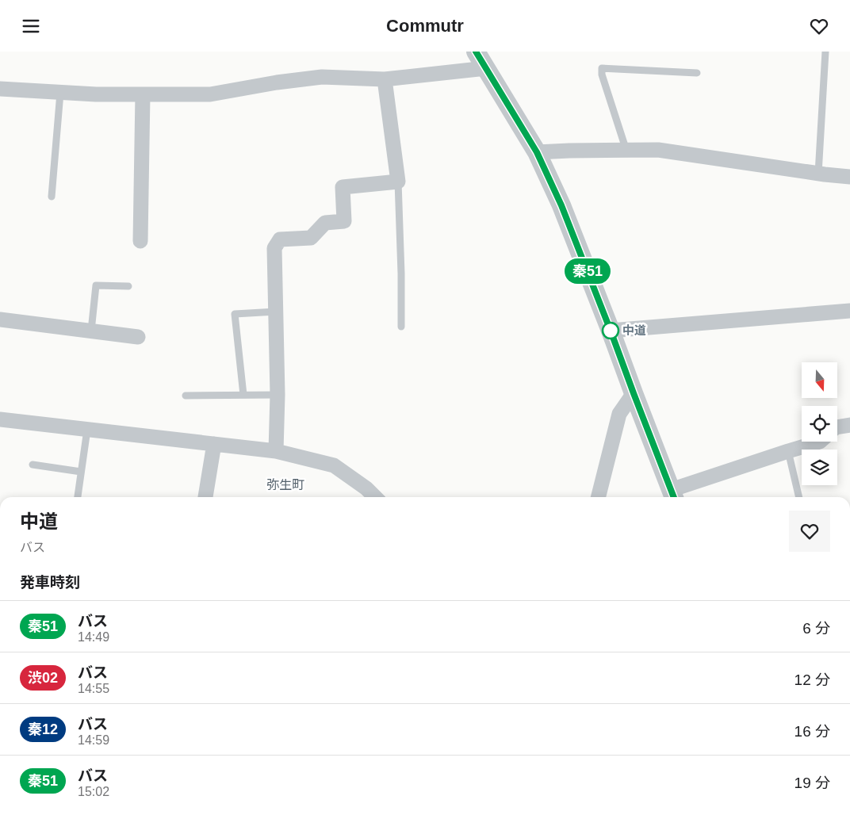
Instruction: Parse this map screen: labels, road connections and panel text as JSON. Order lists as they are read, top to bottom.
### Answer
{
  "districts": ["弥生町"],
  "places": ["中道"],
  "lines": ["bus line 秦51"],
  "north": "bottom",
  "page": {
    "header": "Commutr",
    "on_map": "秦51",
    "heading": [
      ["中道", "バス"],
      "発車時刻"
    ],
    "list": [
      {
        "mark": "秦51",
        "name": "バス",
        "note": "14:49",
        "value": "6 分"
      },
      {
        "mark": "渋02",
        "name": "バス",
        "note": "14:55",
        "value": "12 分"
      },
      {
        "mark": "秦12",
        "name": "バス",
        "note": "14:59",
        "value": "16 分"
      },
      {
        "mark": "秦51",
        "name": "バス",
        "note": "15:02",
        "value": "19 分"
      }
    ]
  }
}
